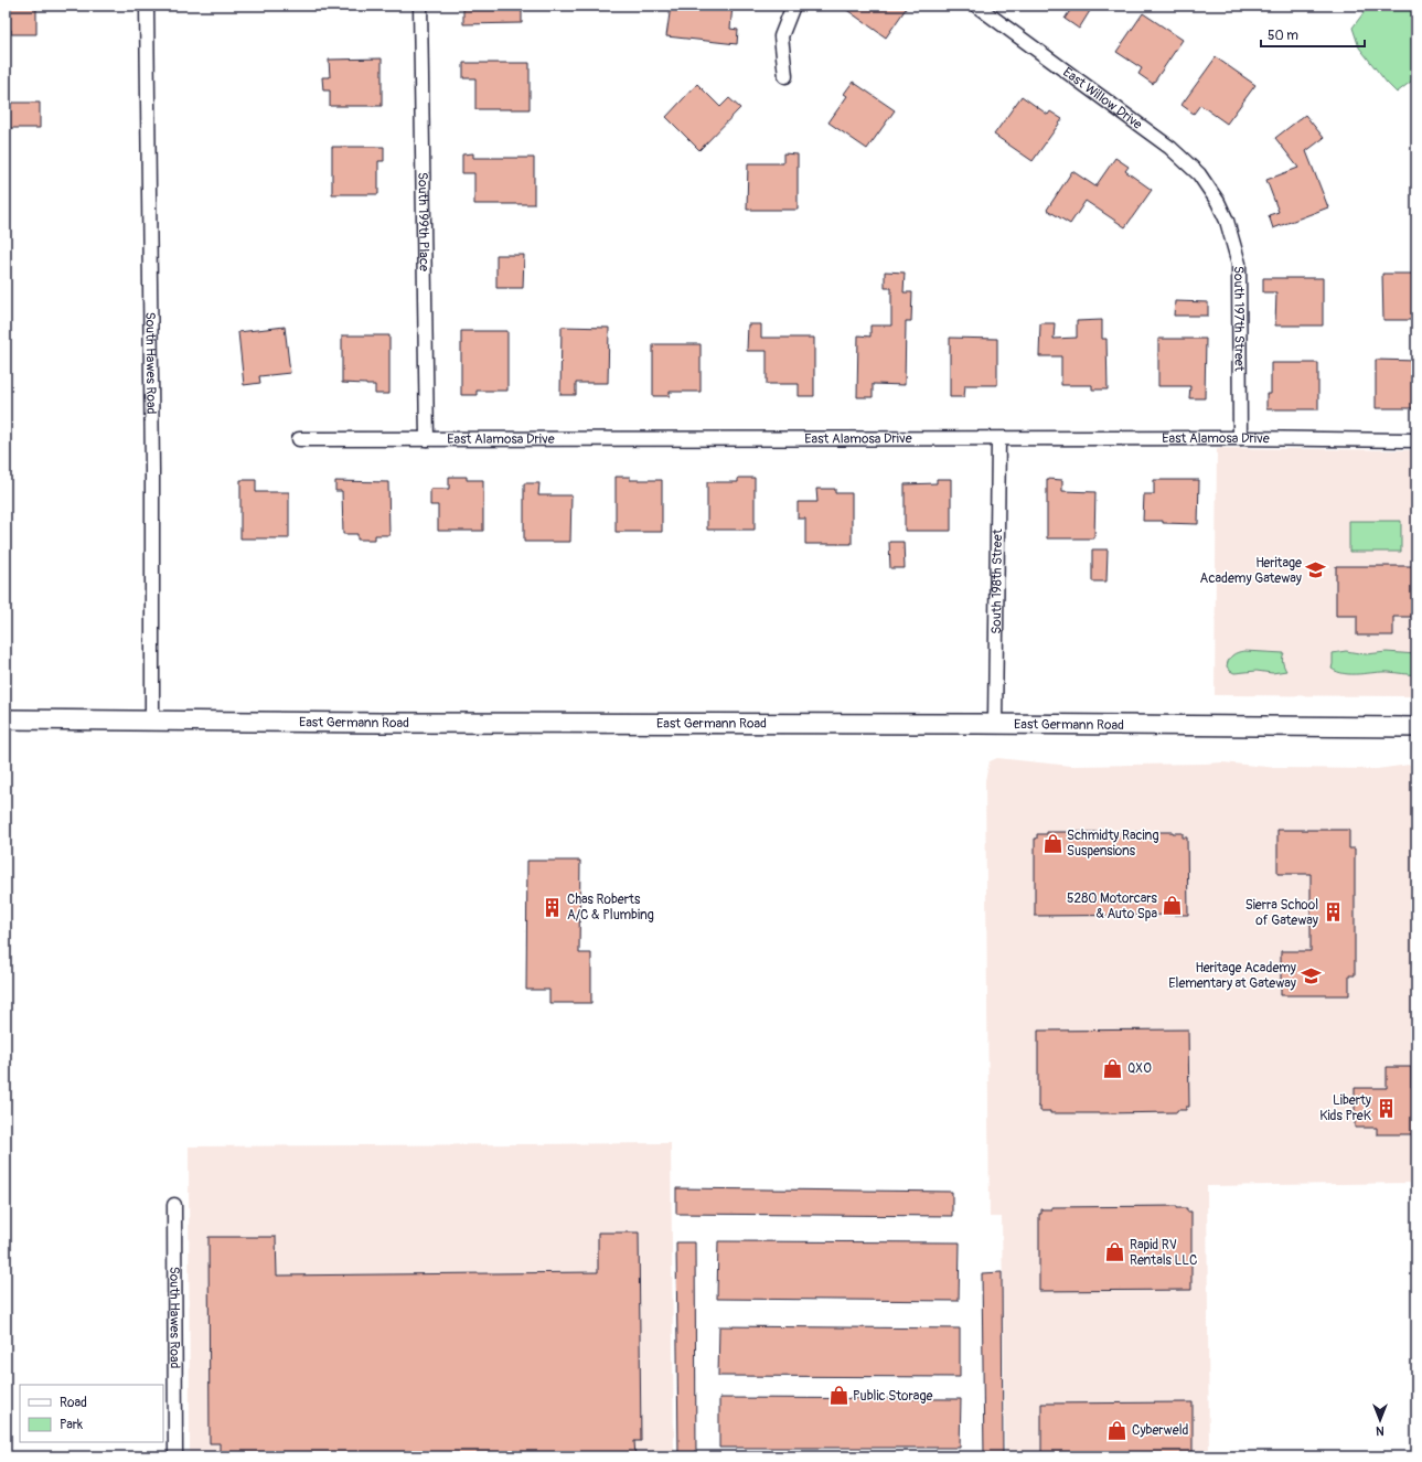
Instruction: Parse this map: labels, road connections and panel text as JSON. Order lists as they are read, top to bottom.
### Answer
{
  "streets": {
    "street": [
      "East Willow Drive",
      "South 199th Place",
      "South 197th Street",
      "South Hawes Road",
      "East Alamosa Drive",
      "South 198th Street",
      "East Germann Road"
    ]
  },
  "crossings": [
    ["East Willow Drive", "South 197th Street"],
    ["South 199th Place", "East Alamosa Drive"],
    ["South 197th Street", "East Alamosa Drive"],
    ["South Hawes Road", "East Germann Road"],
    ["East Alamosa Drive", "South 198th Street"],
    ["South 198th Street", "East Germann Road"]
  ],
  "places": {
    "school or university": ["Heritage Academy Gateway", "Heritage Academy Elementary at Gateway"],
    "shop": [
      "Schmidty Racing Suspensions",
      "5280 Motorcars & Auto Spa",
      "QXO",
      "Rapid RV Rentals LLC",
      "Public Storage",
      "Cyberweld"
    ],
    "building": ["Chas Roberts A/C & Plumbing", "Sierra School of Gateway", "Liberty Kids PreK"]
  },
  "legend": ["Road", "Park"],
  "scale_bar": "50 m",
  "north": "bottom"
}
